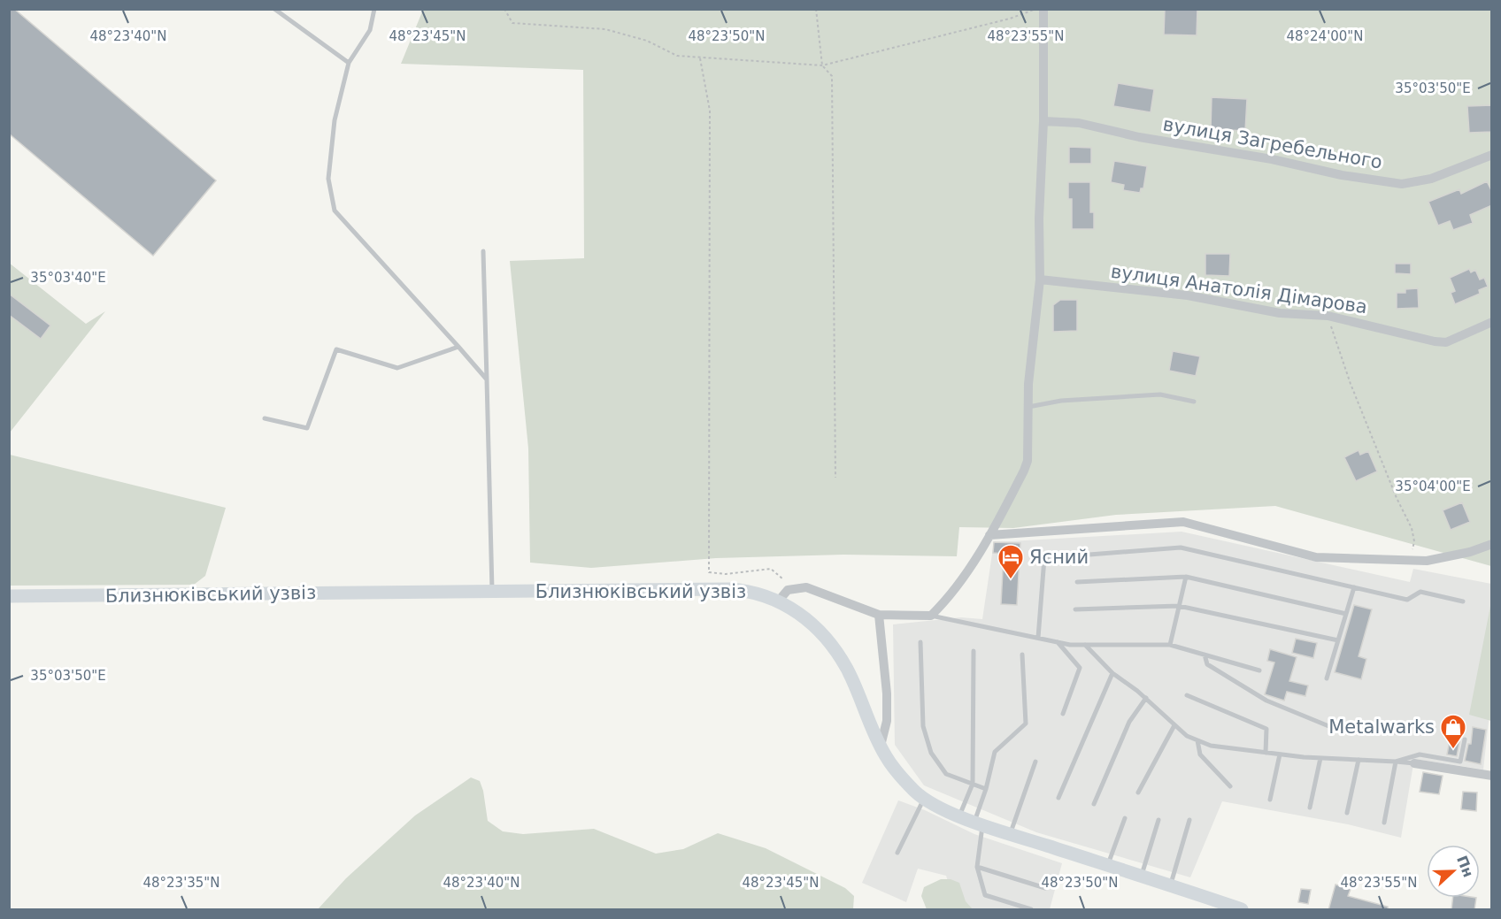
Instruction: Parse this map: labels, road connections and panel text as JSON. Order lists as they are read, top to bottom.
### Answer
{
  "streets": {
    "street": ["вулиця Загребельного", "вулиця Анатолія Дімарова", "Близнюківський узвіз"]
  },
  "places": {
    "hotel": ["Ясний"],
    "shop": ["Metalwarks"]
  },
  "north": "right",
  "coordinates": [
    "48°23'40\"N",
    "48°23'45\"N",
    "48°23'50\"N",
    "48°23'55\"N",
    "48°24'00\"N",
    "35°03'50\"E",
    "35°03'40\"E",
    "35°04'00\"E",
    "48°23'35\"N"
  ]
}
